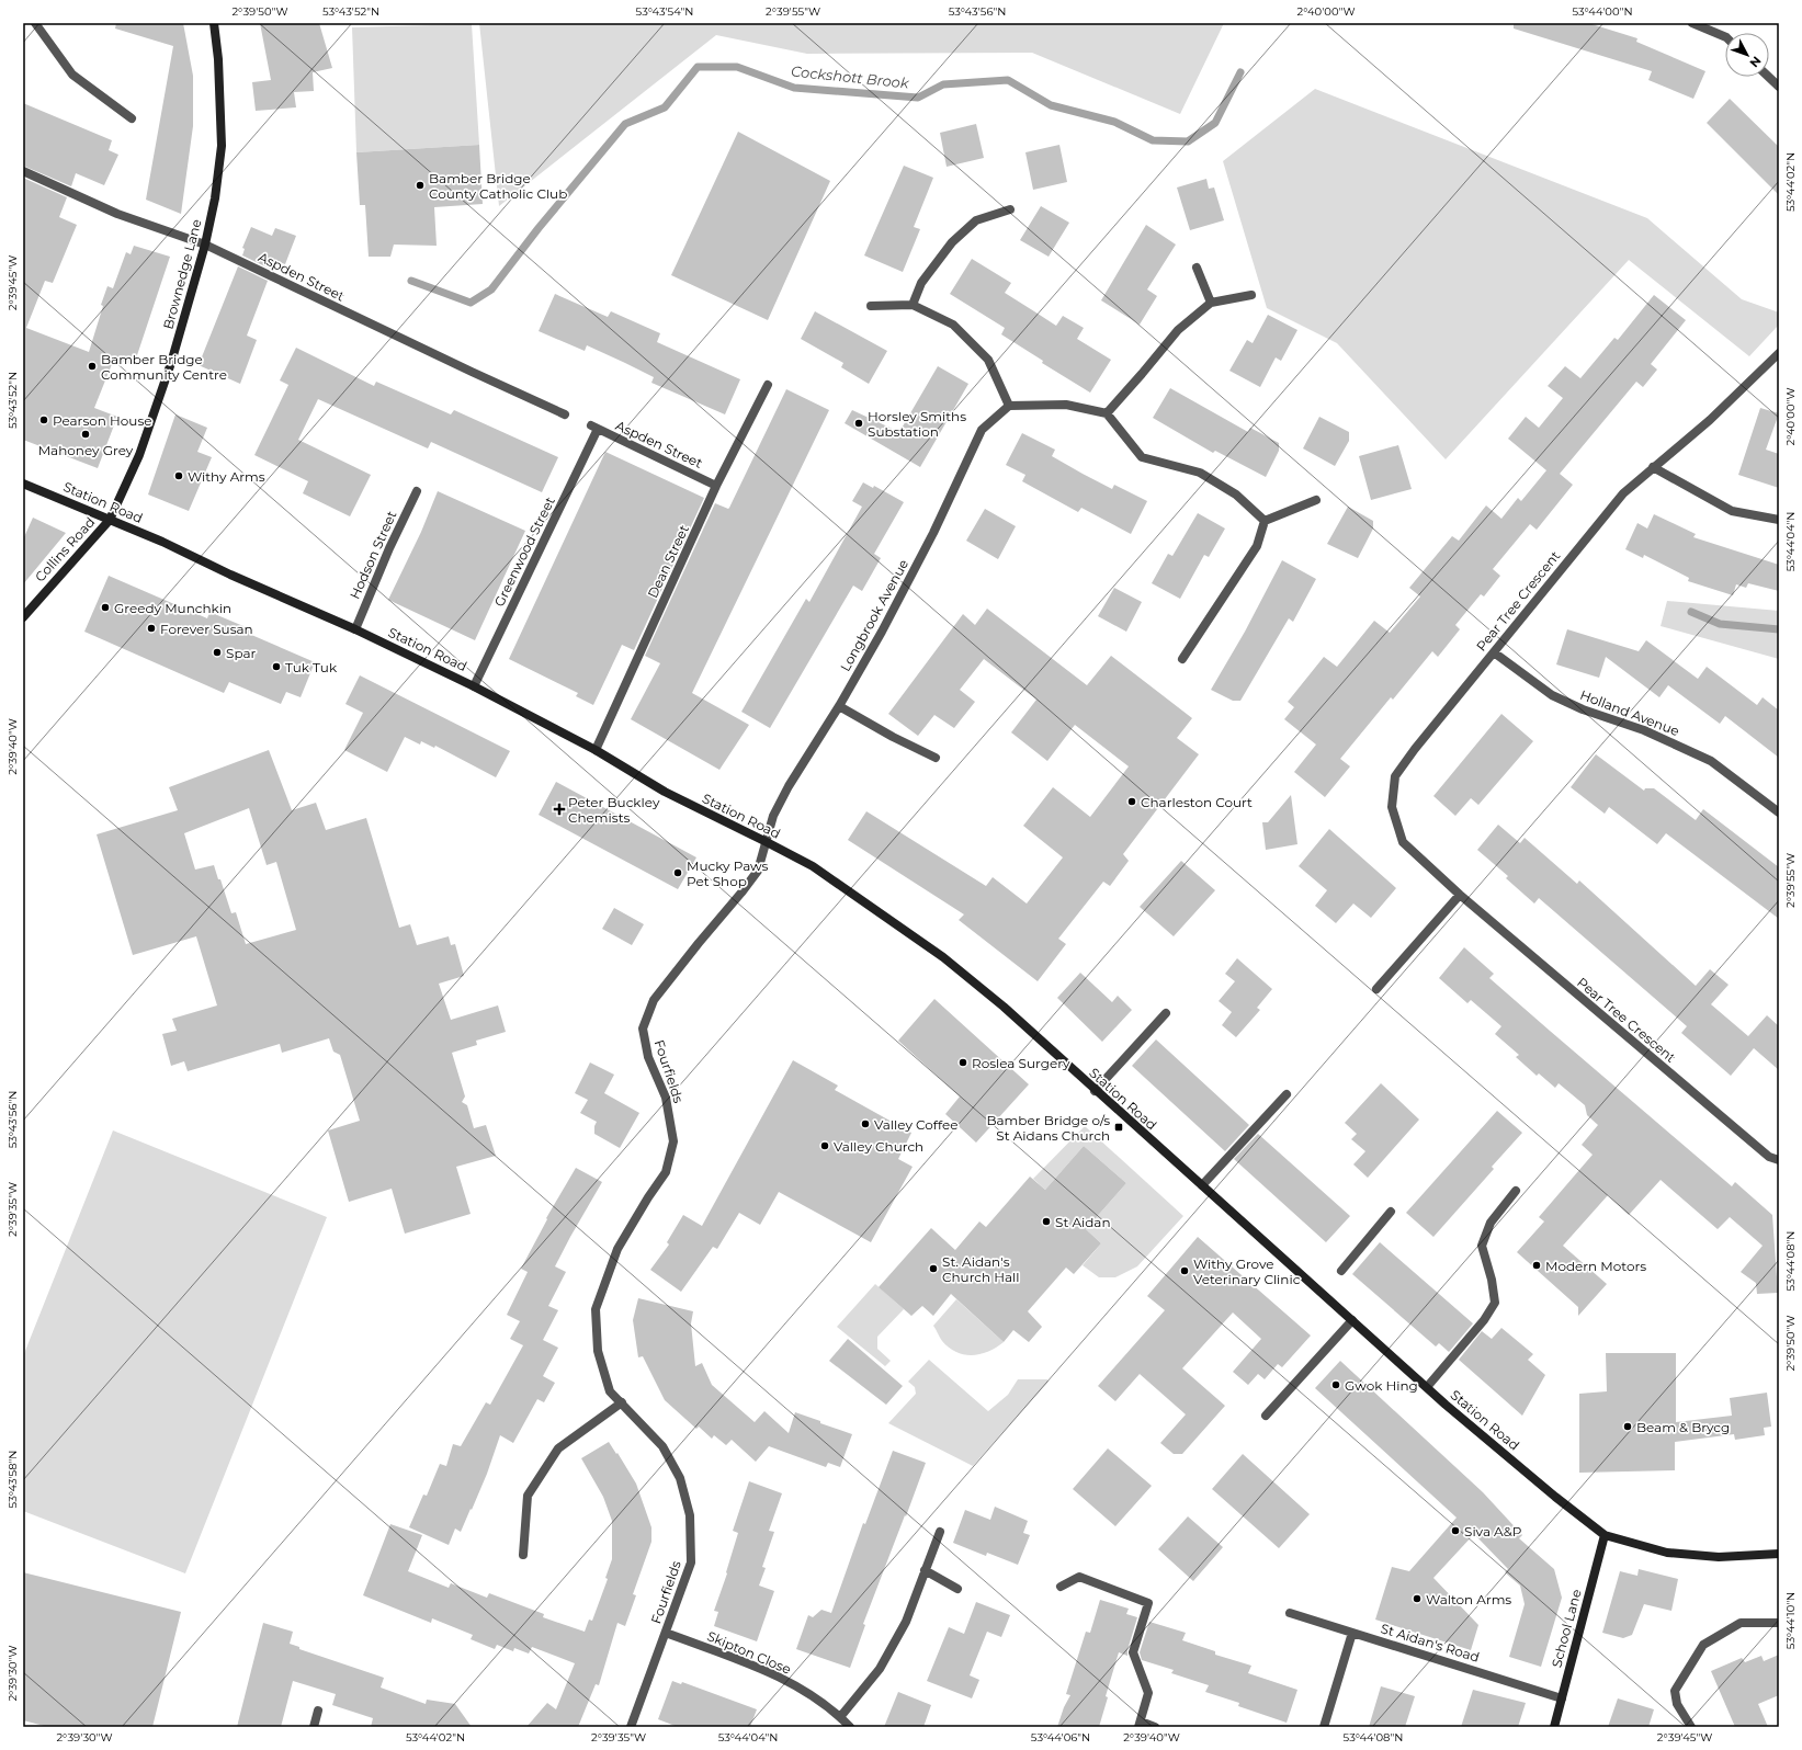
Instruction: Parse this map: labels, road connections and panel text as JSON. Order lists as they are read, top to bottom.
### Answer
{
  "streets": {
    "main road": [
      "Brownedge Lane",
      "Station Road",
      "Collins Road",
      "School Lane"
    ],
    "street": [
      "Aspden Street",
      "Greenwood Street",
      "Hodson Street",
      "Dean Street",
      "Pear Tree Crescent",
      "Longbrook Avenue",
      "Holland Avenue",
      "Fourfields",
      "St Aidan's Road",
      "Skipton Close"
    ]
  },
  "crossings": [
    ["Brownedge Lane", "Aspden Street"],
    ["Brownedge Lane", "Station Road"],
    ["Brownedge Lane", "Collins Road"],
    ["Aspden Street", "Greenwood Street"],
    ["Aspden Street", "Dean Street"],
    ["Station Road", "Collins Road"],
    ["Station Road", "Greenwood Street"],
    ["Station Road", "Hodson Street"],
    ["Station Road", "Dean Street"],
    ["Station Road", "Longbrook Avenue"],
    ["Station Road", "Fourfields"],
    ["Station Road", "School Lane"],
    ["Pear Tree Crescent", "Holland Avenue"],
    ["Longbrook Avenue", "Fourfields"],
    ["Fourfields", "Skipton Close"],
    ["School Lane", "St Aidan's Road"]
  ],
  "water": ["Cockshott Brook"],
  "places": {
    "other": [
      "Bamber Bridge County Catholic Club",
      "Bamber Bridge Community Centre",
      "Pearson House",
      "Horsley Smiths Substation",
      "Mahoney Grey",
      "Withy Arms",
      "Greedy Munchkin",
      "Forever Susan",
      "Spar",
      "Tuk Tuk",
      "Charleston Court",
      "Mucky Paws Pet Shop",
      "Roslea Surgery",
      "Valley Coffee",
      "Valley Church",
      "St Aidan",
      "Modern Motors",
      "St. Aidan's Church Hall",
      "Withy Grove Veterinary Clinic",
      "Gwok Hing",
      "Beam & Brycg",
      "Siva A&P",
      "Walton Arms"
    ],
    "health": ["Peter Buckley Chemists"],
    "transit": ["Bamber Bridge o/s St Aidans Church"]
  },
  "north": "bottom right",
  "coordinates": [
    "2°39'50\"W",
    "53°43'52\"N",
    "53°43'54\"N",
    "2°39'55\"W",
    "53°43'56\"N",
    "2°40'00\"W",
    "53°44'00\"N",
    "53°44'02\"N",
    "2°39'45\"W",
    "53°44'04\"N",
    "2°39'40\"W",
    "2°39'35\"W",
    "53°44'08\"N",
    "53°43'58\"N",
    "53°44'10\"N",
    "2°39'30\"W",
    "53°44'06\"N"
  ]
}
